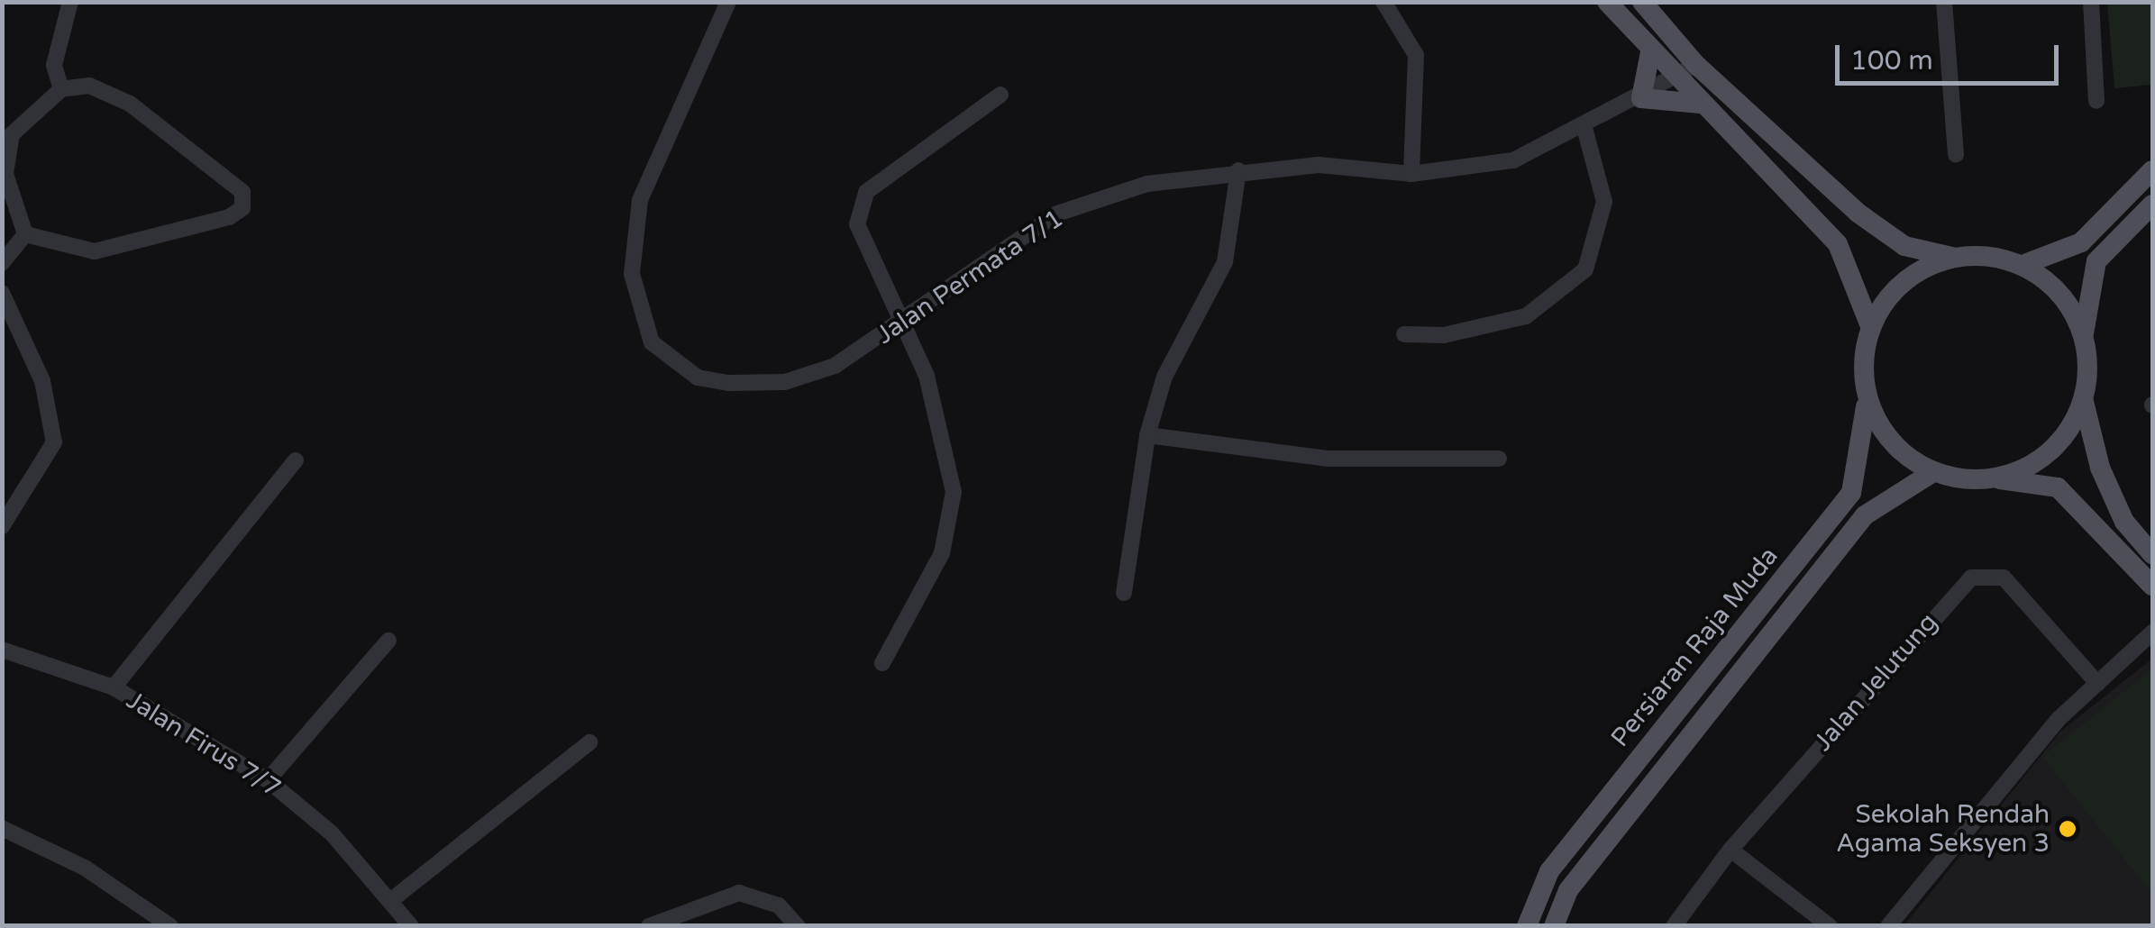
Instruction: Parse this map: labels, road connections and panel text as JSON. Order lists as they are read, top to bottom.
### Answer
{
  "streets": {
    "main road": ["Persiaran Raja Muda"],
    "street": ["Jalan Permata 7/1", "Jalan Jelutung", "Jalan Firus 7/7"]
  },
  "places": ["Sekolah Rendah Agama Seksyen 3"],
  "scale_bar": "100 m"
}
